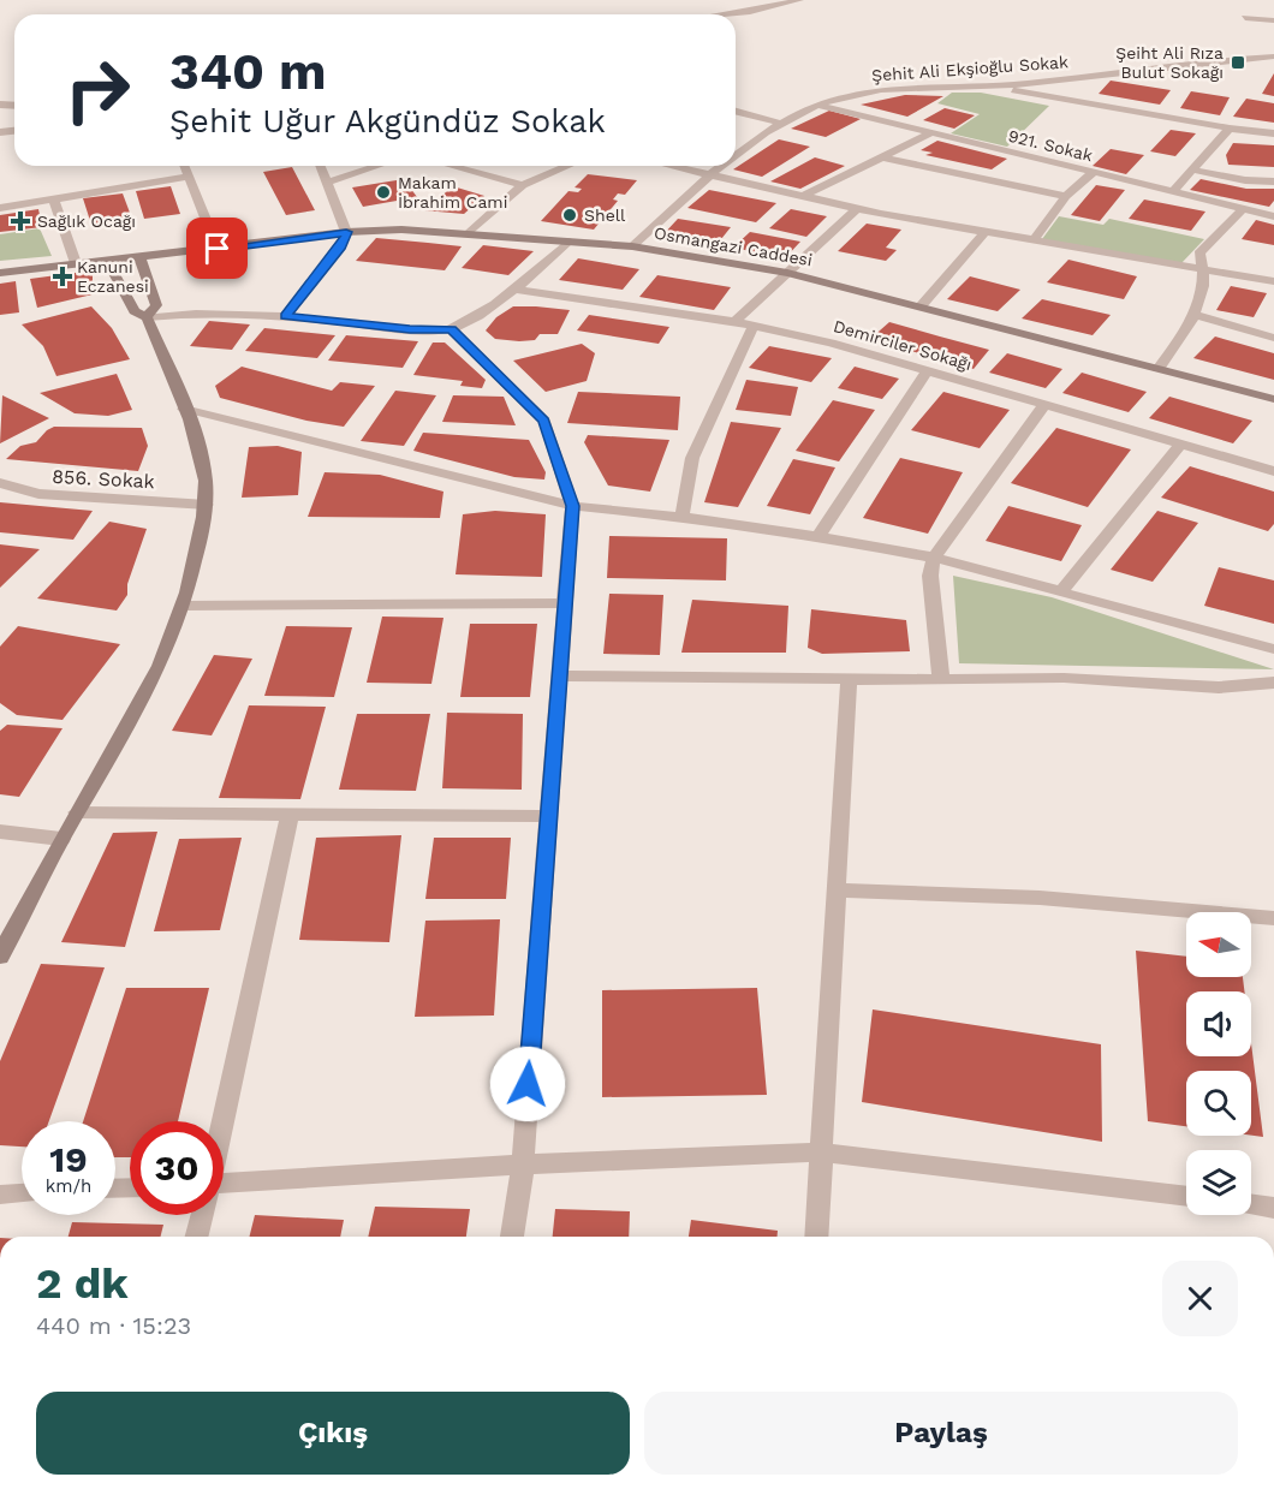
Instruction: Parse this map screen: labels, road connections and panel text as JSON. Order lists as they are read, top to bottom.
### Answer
{
  "streets": {
    "main road": ["Osmangazi Caddesi"],
    "street": [
      "Şehit Ali Ekşioğlu Sokak",
      "921. Sokak",
      "Demirciler Sokağı",
      "856. Sokak"
    ]
  },
  "crossings": [
    ["Şehit Ali Ekşioğlu Sokak", "921. Sokak"],
    ["Şehit Ali Ekşioğlu Sokak", "Osmangazi Caddesi"]
  ],
  "places": {
    "transit": ["Şeiht Ali Rıza Bulut Sokağı"],
    "other": ["Makam İbrahim Cami", "Shell"],
    "health": ["Sağlık Ocağı", "Kanuni Eczanesi"]
  },
  "north": "left",
  "page": {
    "turn": ["340 m", "Şehit Uğur Akgündüz Sokak"],
    "speed": "19 km/h",
    "limit": "30",
    "heading": ["2 dk", "440 m · 15:23"],
    "buttons": ["Çıkış", "Paylaş"]
  }
}
